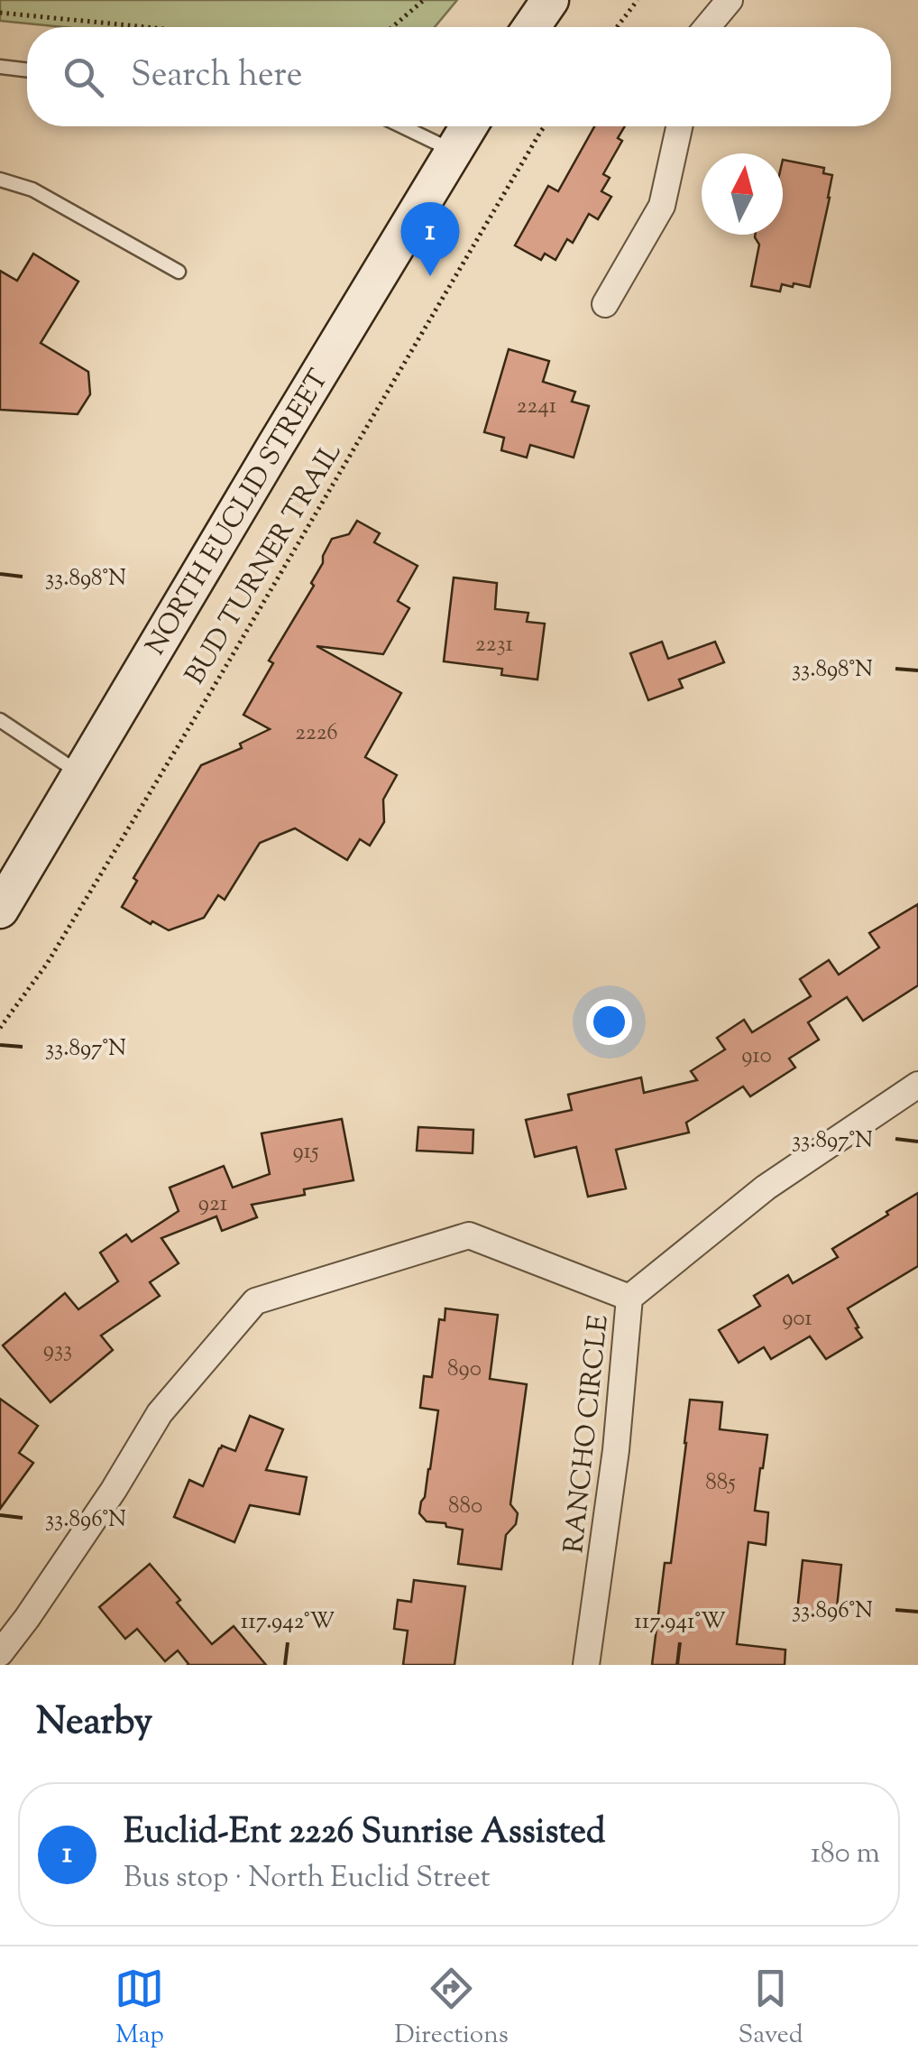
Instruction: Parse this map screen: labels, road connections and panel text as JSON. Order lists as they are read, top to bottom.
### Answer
{
  "streets": {
    "main road": ["NORTH EUCLID STREET"],
    "street": ["RANCHO CIRCLE"],
    "path": ["BUD TURNER TRAIL"]
  },
  "house_numbers": [
    "2241",
    "2231",
    "2226",
    "910",
    "915",
    "921",
    "901",
    "933",
    "890",
    "885",
    "880"
  ],
  "north": "top",
  "page": {
    "search": "Search here",
    "pins": "1",
    "heading": "Nearby",
    "list": [
      {
        "mark": "1",
        "name": "Euclid-Ent 2226 Sunrise Assisted",
        "note": "Bus stop · North Euclid Street",
        "value": "180 m"
      }
    ],
    "nav": ["Map", "Directions", "Saved"]
  },
  "coordinates": [
    "33.898°N",
    "33.897°N",
    "33.896°N",
    "117.942°W",
    "117.941°W"
  ]
}
